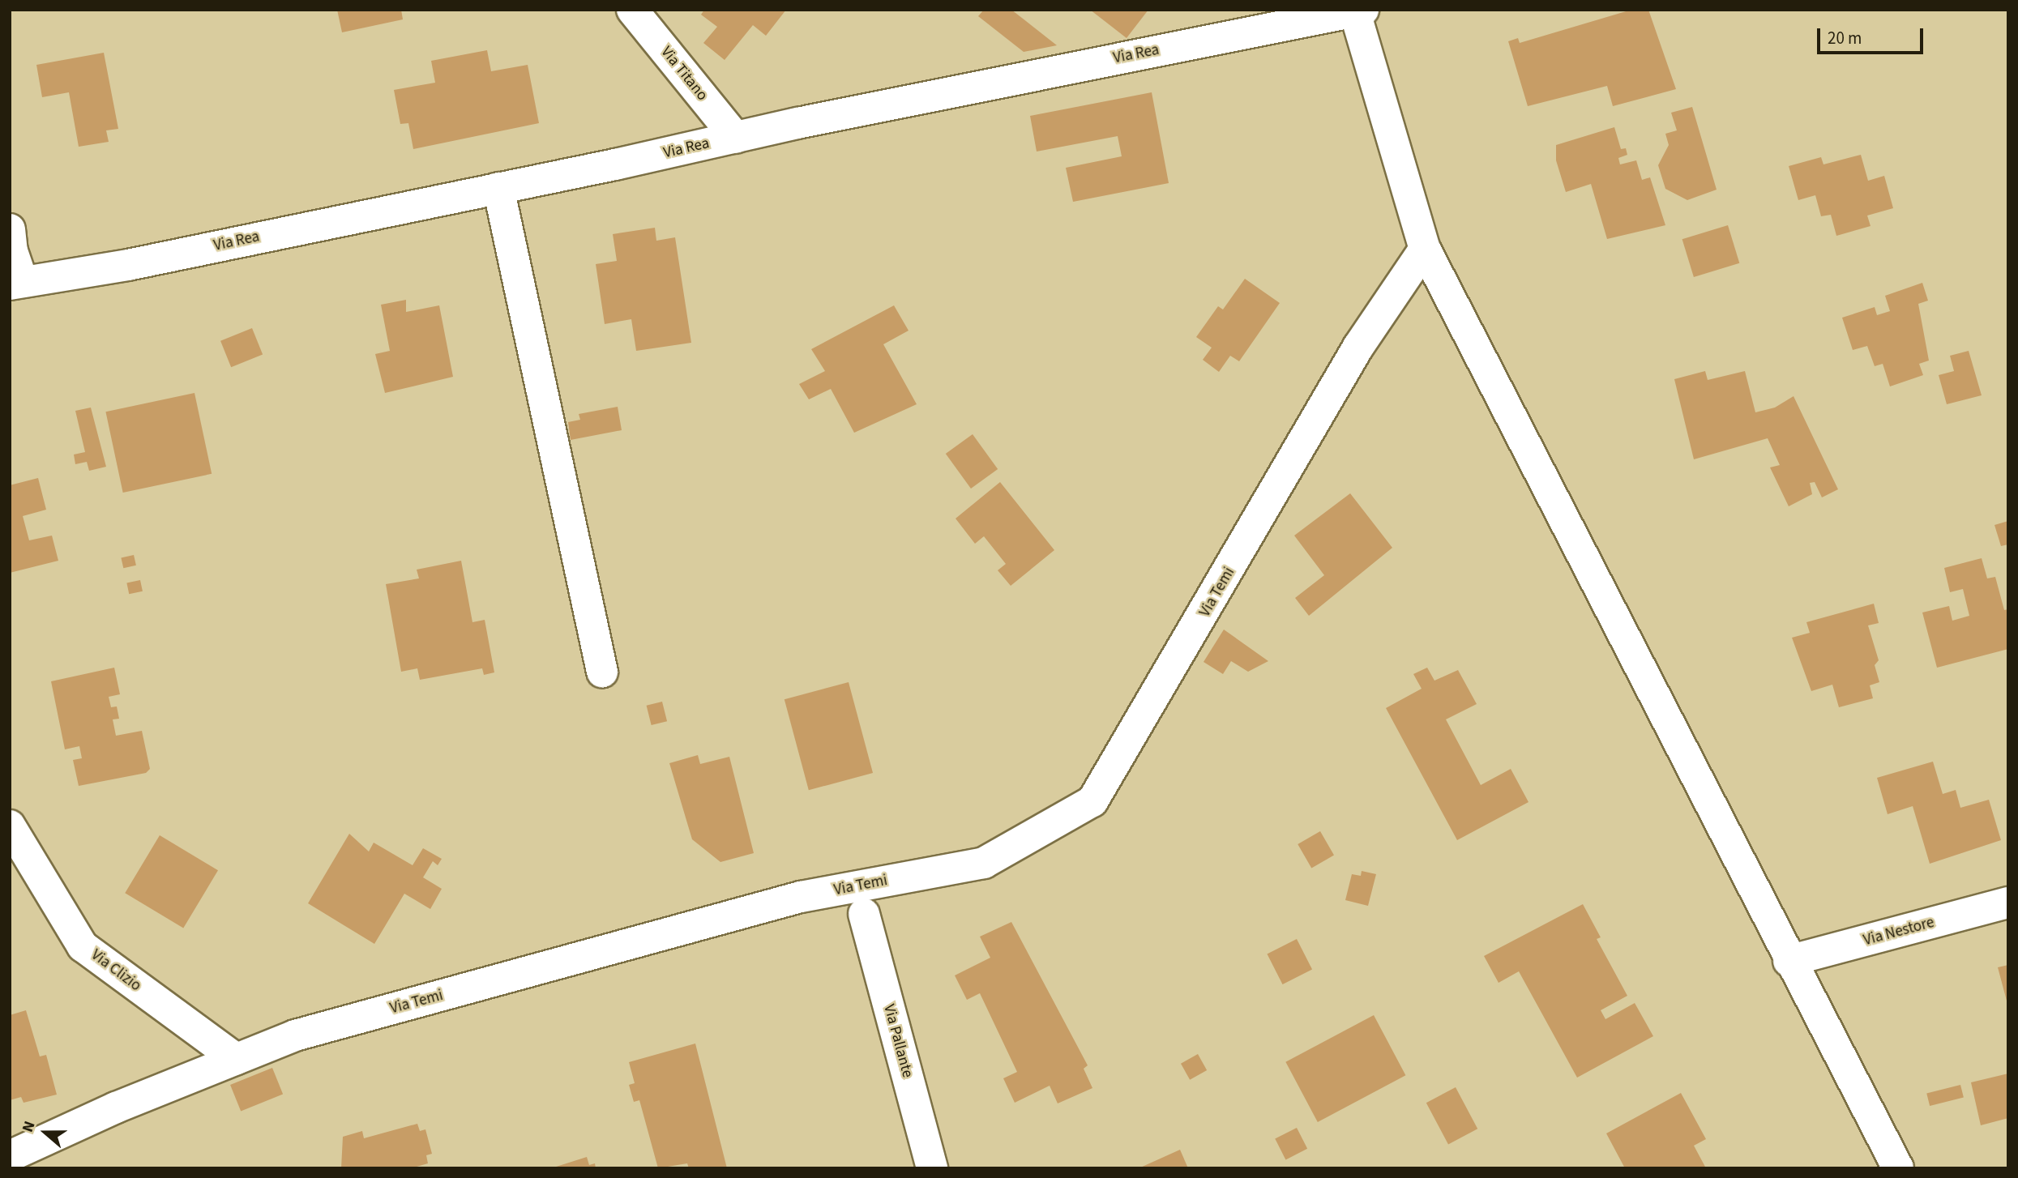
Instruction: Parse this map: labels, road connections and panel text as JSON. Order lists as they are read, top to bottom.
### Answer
{
  "streets": {
    "street": [
      "Via Rea",
      "Via Titano",
      "Via Temi",
      "Via Nestore",
      "Via Clizio",
      "Via Pallante"
    ]
  },
  "crossings": [
    ["Via Rea", "Via Titano"],
    ["Via Temi", "Via Clizio"]
  ],
  "scale_bar": "20 m",
  "north": "left"
}
